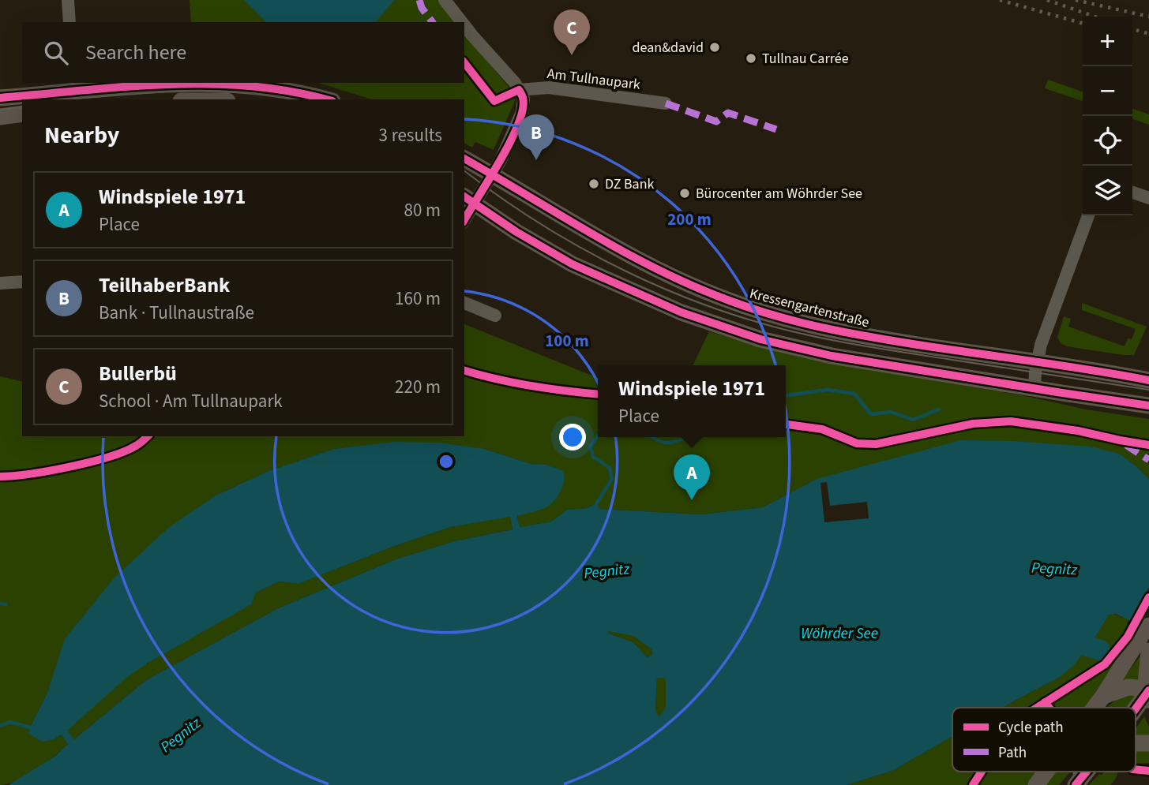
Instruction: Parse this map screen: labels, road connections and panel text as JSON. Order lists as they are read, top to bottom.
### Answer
{
  "streets": {
    "main road": ["Kressengartenstraße"],
    "street": ["Am Tullnaupark"]
  },
  "water": ["Pegnitz", "Wöhrder See"],
  "places": [
    "dean&david",
    "Tullnau Carrée",
    "DZ Bank",
    "Bürocenter am Wöhrder See"
  ],
  "legend": ["Cycle path", "Path"],
  "page": {
    "pins": ["C", "B", "A"],
    "map_buttons": ["+", "−"],
    "search": "Search here",
    "heading": ["Nearby", "3 results"],
    "list": [
      {
        "mark": "A",
        "name": "Windspiele 1971",
        "note": "Place",
        "value": "80 m"
      },
      {
        "mark": "B",
        "name": "TeilhaberBank",
        "note": "Bank · Tullnaustraße",
        "value": "160 m"
      },
      {
        "mark": "C",
        "name": "Bullerbü",
        "note": "School · Am Tullnaupark",
        "value": "220 m"
      }
    ],
    "popup": ["Windspiele 1971", "Place"]
  },
  "rings": ["200 m", "100 m"]
}
